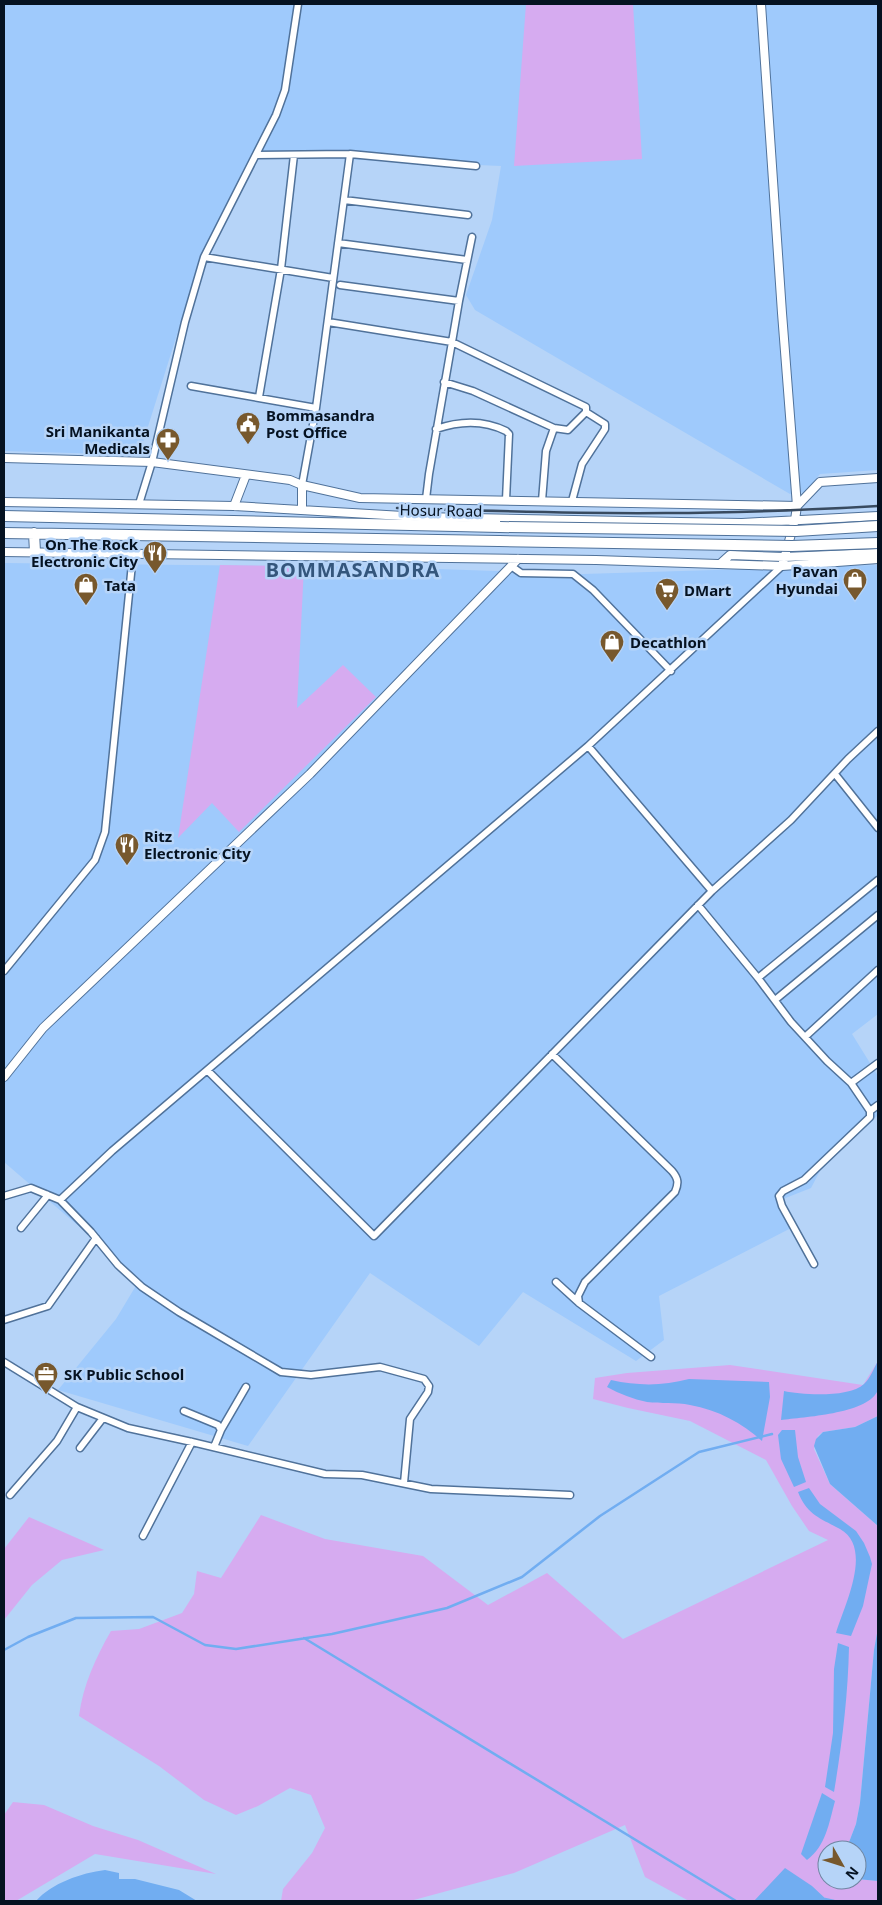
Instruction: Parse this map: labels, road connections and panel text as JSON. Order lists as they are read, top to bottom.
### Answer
{
  "streets": {
    "highway": ["Hosur Road"]
  },
  "districts": ["BOMMASANDRA"],
  "places": {
    "public building": ["Bommasandra Post Office"],
    "pharmacy": ["Sri Manikanta Medicals"],
    "restaurant": ["On The Rock Electronic City", "Ritz Electronic City"],
    "shop": ["Pavan Hyundai", "Tata", "Decathlon"],
    "supermarket": ["DMart"],
    "office": ["SK Public School"]
  },
  "north": "bottom right"
}
